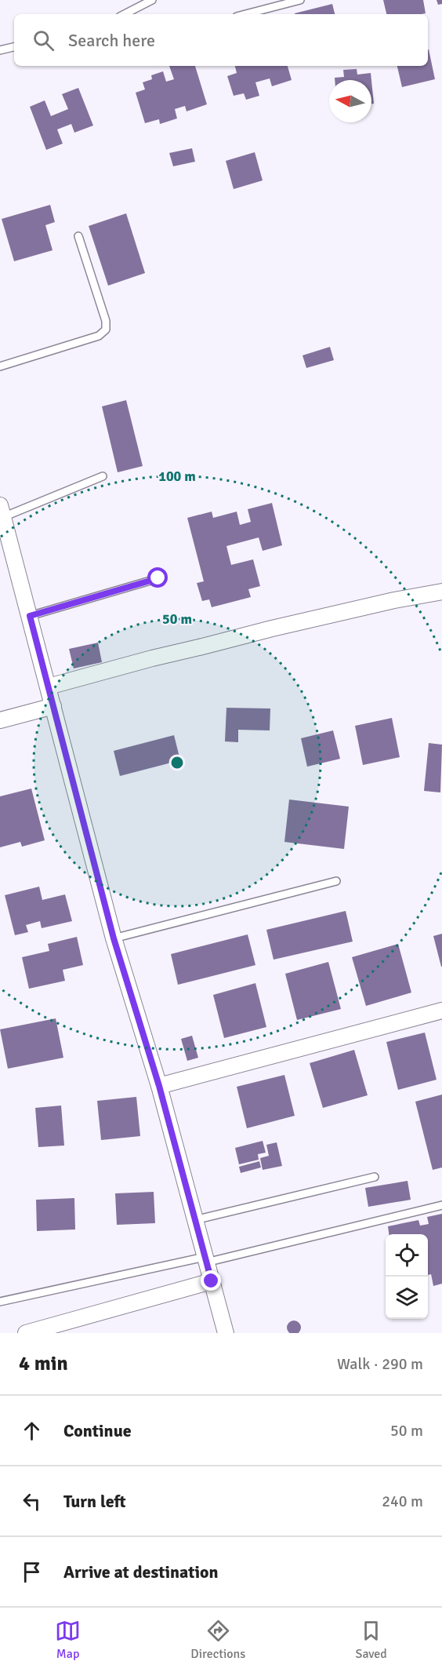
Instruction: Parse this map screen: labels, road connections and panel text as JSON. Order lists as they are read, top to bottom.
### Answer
{
  "north": "left",
  "page": {
    "search": "Search here",
    "heading": ["4 min", "Walk · 290 m"],
    "list": [
      ["Continue", "50 m"],
      ["Turn left", "240 m"],
      "Arrive at destination"
    ],
    "nav": ["Map", "Directions", "Saved"]
  },
  "rings": ["100 m", "50 m"]
}
